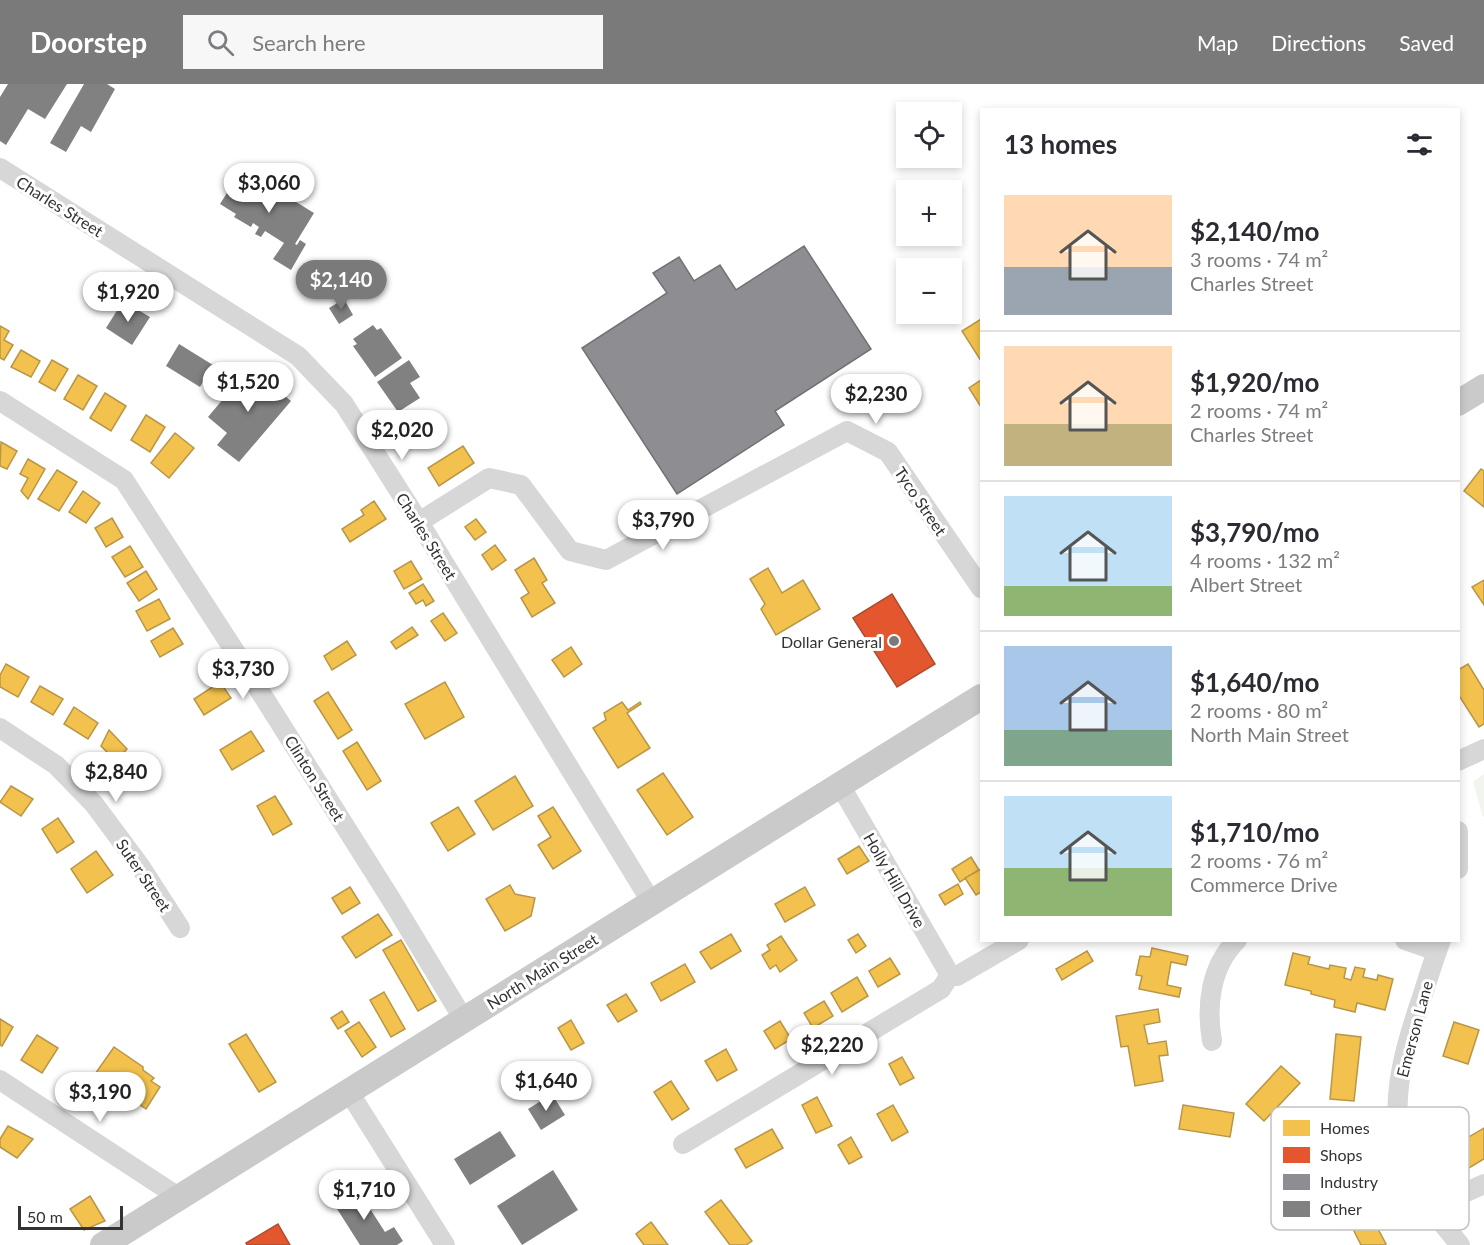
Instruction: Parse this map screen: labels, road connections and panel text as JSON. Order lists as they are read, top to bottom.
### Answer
{
  "streets": {
    "main road": ["North Main Street"],
    "street": [
      "Charles Street",
      "Tyco Street",
      "Clinton Street",
      "Suter Street",
      "Holly Hill Drive",
      "Emerson Lane"
    ]
  },
  "crossings": [
    ["Charles Street", "Tyco Street"],
    ["Charles Street", "North Main Street"],
    ["Clinton Street", "North Main Street"],
    ["Holly Hill Drive", "North Main Street"]
  ],
  "places": ["Dollar General"],
  "legend": [
    "Homes",
    "Shops",
    "Industry",
    "Other"
  ],
  "scale_bar": "50 m",
  "page": {
    "header": "Doorstep",
    "search": "Search here",
    "nav": ["Map", "Directions", "Saved"],
    "map_buttons": ["+", "−"],
    "heading": "13 homes",
    "price": [
      "$3,060",
      "$2,140",
      "$1,920",
      "$1,520",
      "$2,230",
      "$2,020",
      "$3,790",
      "$3,730",
      "$2,840",
      "$2,220",
      "$1,640",
      "$3,190",
      "$1,710"
    ],
    "list": [
      {
        "name": "$2,140/mo",
        "note": "3 rooms · 74 m² · Charles Street"
      },
      {
        "name": "$1,920/mo",
        "note": "2 rooms · 74 m² · Charles Street"
      },
      {
        "name": "$3,790/mo",
        "note": "4 rooms · 132 m² · Albert Street"
      },
      {
        "name": "$1,640/mo",
        "note": "2 rooms · 80 m² · North Main Street"
      },
      {
        "name": "$1,710/mo",
        "note": "2 rooms · 76 m² · Commerce Drive"
      }
    ],
    "scale": "50 m"
  }
}
